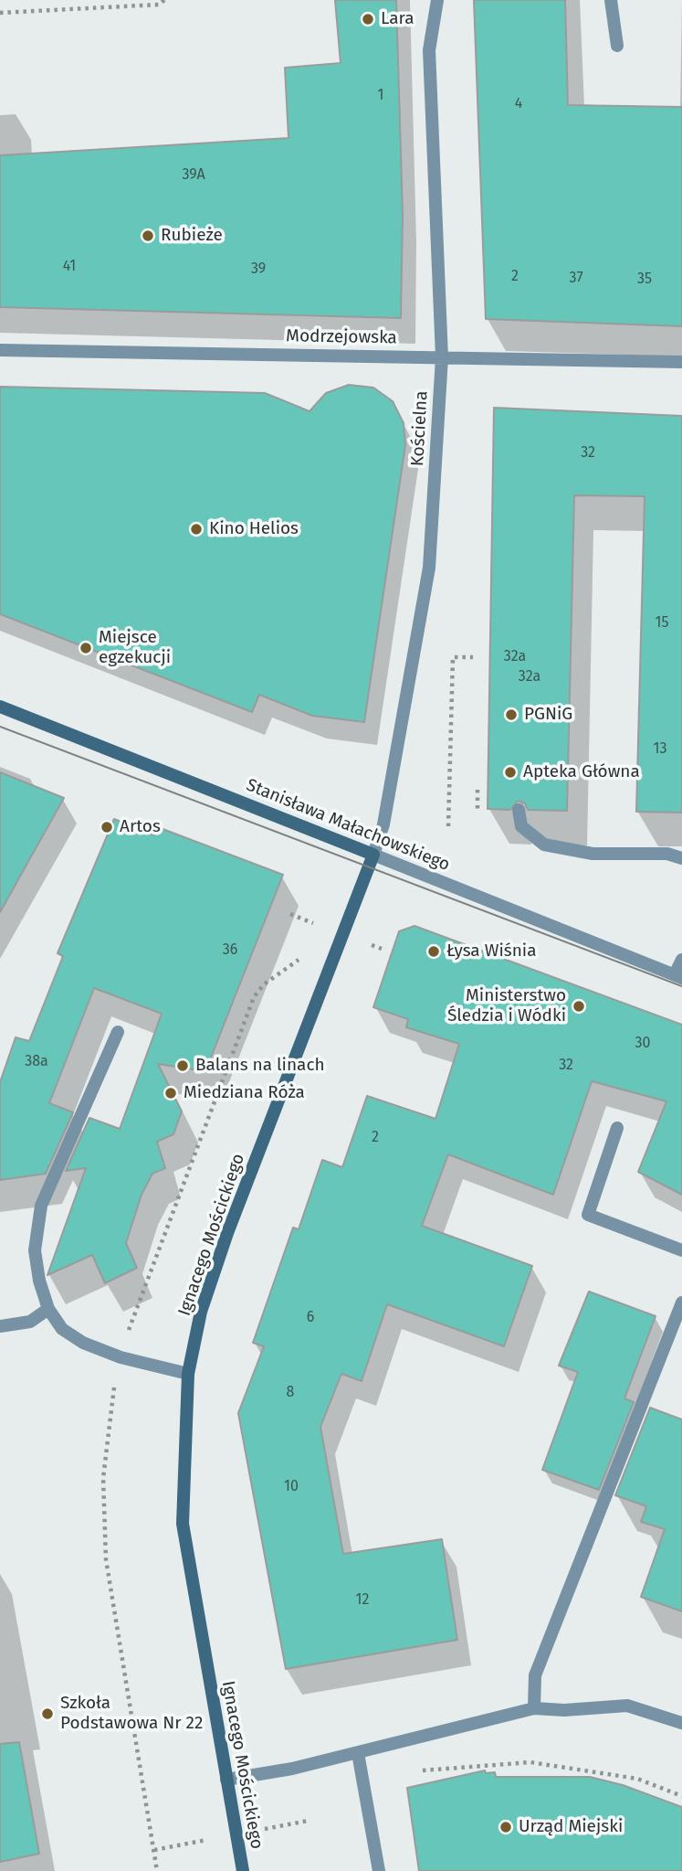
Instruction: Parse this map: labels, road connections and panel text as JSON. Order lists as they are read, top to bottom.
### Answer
{
  "streets": {
    "street": [
      "Modrzejowska",
      "Kościelna",
      "Stanisława Małachowskiego",
      "Ignacego Mościckiego"
    ]
  },
  "crossings": [
    ["Modrzejowska", "Kościelna"],
    ["Kościelna", "Stanisława Małachowskiego"],
    ["Kościelna", "Ignacego Mościckiego"],
    ["Stanisława Małachowskiego", "Ignacego Mościckiego"]
  ],
  "places": [
    "Lara",
    "Rubieże",
    "Kino Helios",
    "Miejsce egzekucji",
    "PGNiG",
    "Apteka Główna",
    "Artos",
    "Łysa Wiśnia",
    "Ministerstwo Śledzia i Wódki",
    "Balans na linach",
    "Miedziana Róża",
    "Szkoła Podstawowa Nr 22",
    "Urząd Miejski"
  ],
  "house_numbers": [
    "1",
    "4",
    "39A",
    "41",
    "39",
    "2",
    "37",
    "35",
    "32",
    "15",
    "32a",
    "32a",
    "13",
    "36",
    "30",
    "38a",
    "32",
    "2",
    "6",
    "8",
    "10",
    "12"
  ]
}
